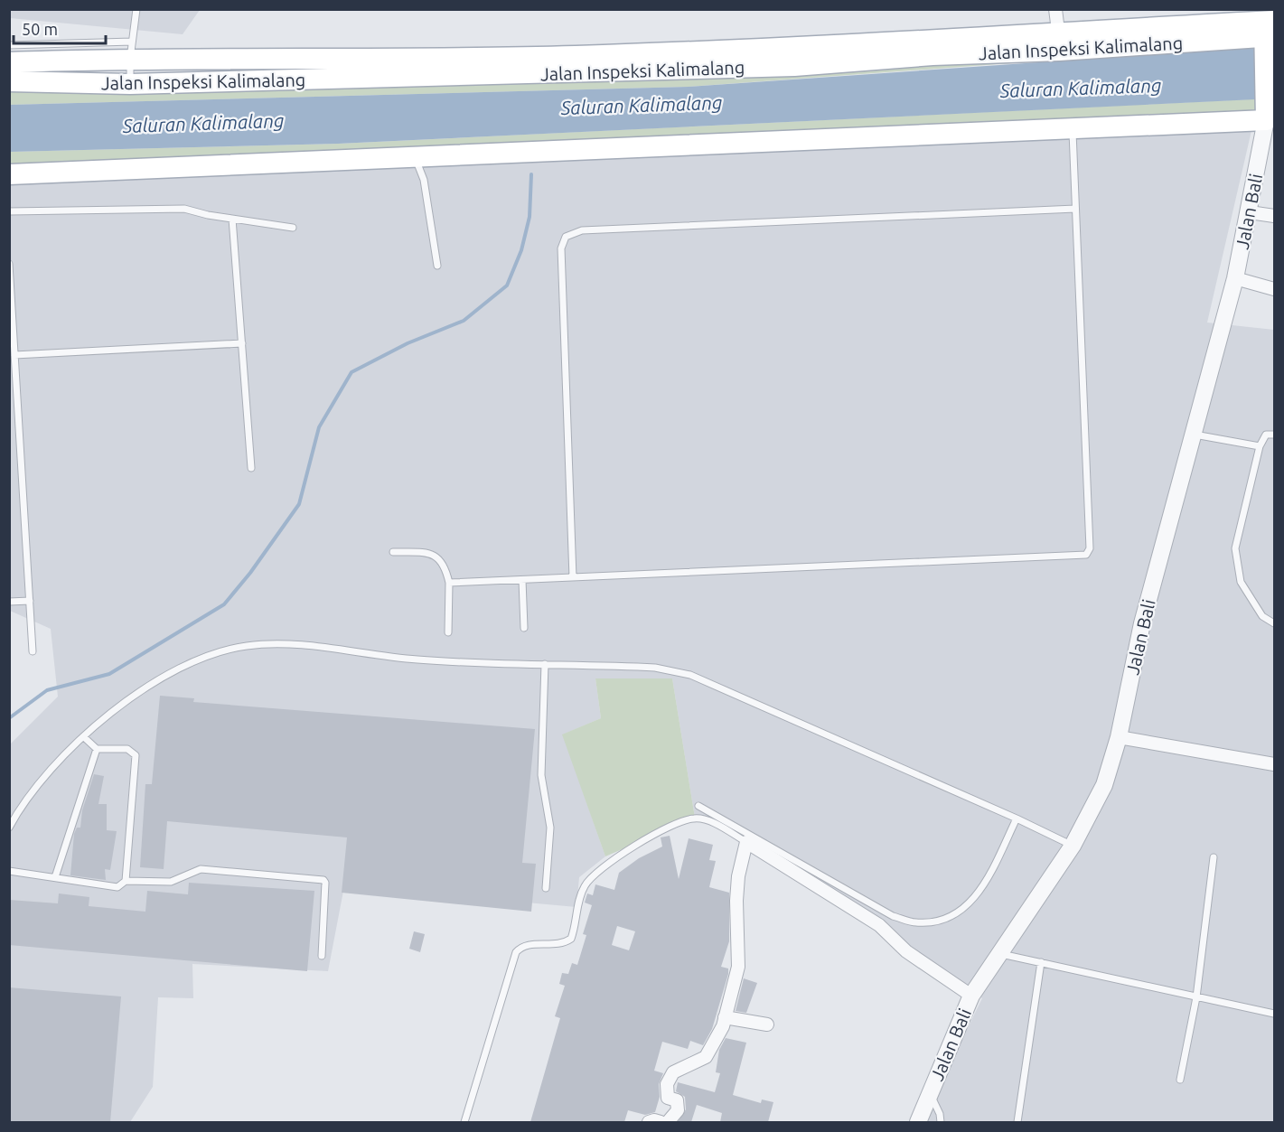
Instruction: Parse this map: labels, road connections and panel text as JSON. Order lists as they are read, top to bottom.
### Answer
{
  "streets": {
    "main road": ["Jalan Inspeksi Kalimalang"],
    "street": ["Jalan Bali"]
  },
  "water": ["Saluran Kalimalang"],
  "scale_bar": "50 m"
}
